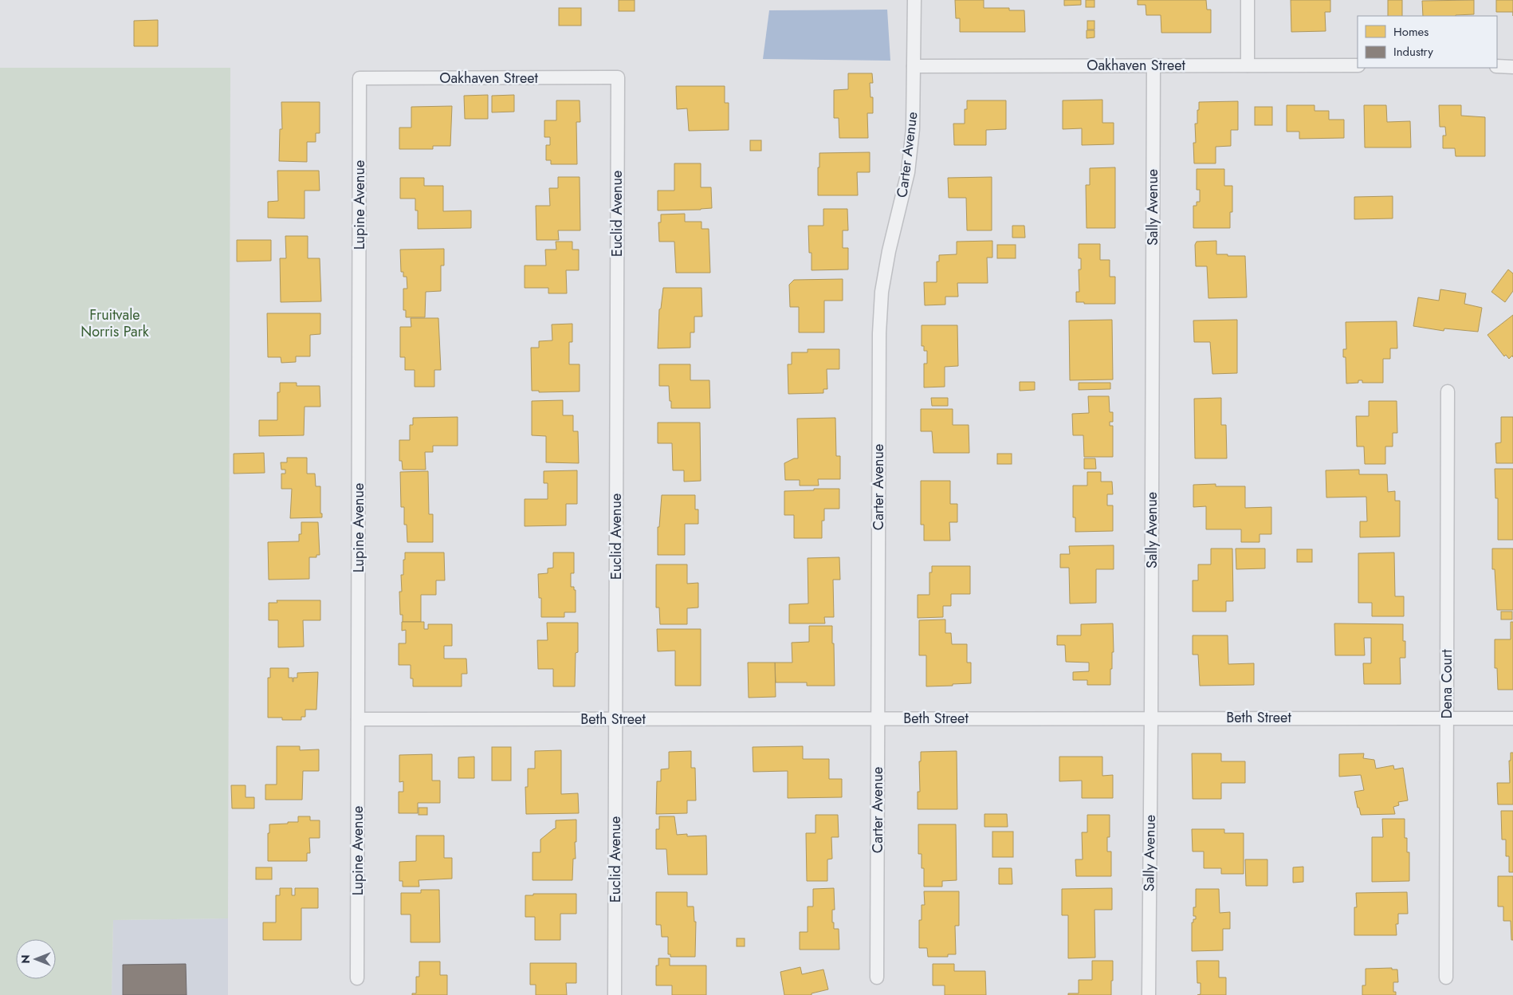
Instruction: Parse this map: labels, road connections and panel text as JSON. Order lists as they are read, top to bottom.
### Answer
{
  "streets": {
    "street": [
      "Oakhaven Street",
      "Carter Avenue",
      "Lupine Avenue",
      "Sally Avenue",
      "Euclid Avenue",
      "Dena Court",
      "Beth Street"
    ]
  },
  "crossings": [
    ["Oakhaven Street", "Carter Avenue"],
    ["Oakhaven Street", "Lupine Avenue"],
    ["Oakhaven Street", "Sally Avenue"],
    ["Oakhaven Street", "Euclid Avenue"],
    ["Carter Avenue", "Beth Street"],
    ["Lupine Avenue", "Beth Street"],
    ["Sally Avenue", "Beth Street"],
    ["Euclid Avenue", "Beth Street"],
    ["Dena Court", "Beth Street"]
  ],
  "parks": ["Fruitvale Norris Park"],
  "legend": ["Homes", "Industry"],
  "north": "left"
}
